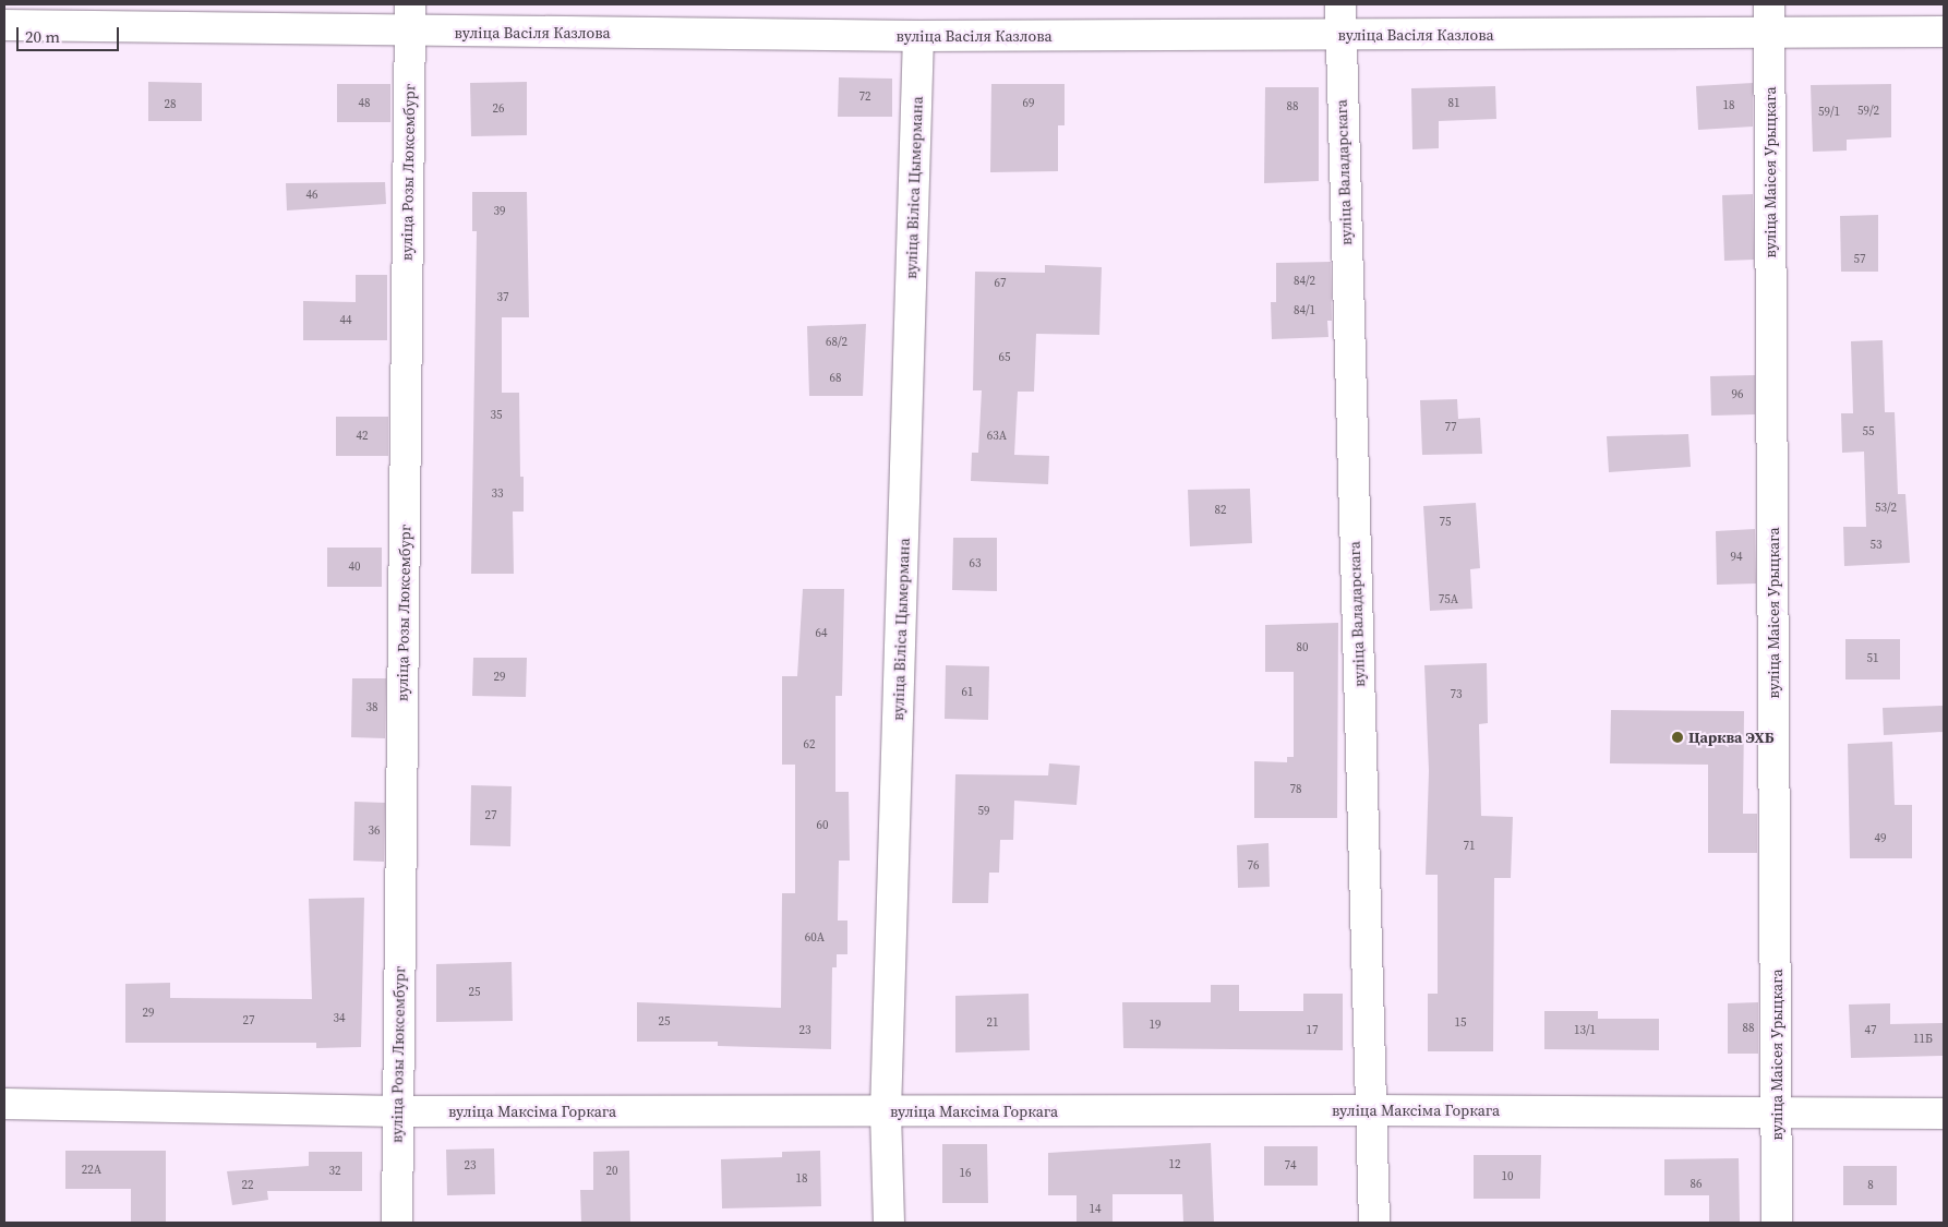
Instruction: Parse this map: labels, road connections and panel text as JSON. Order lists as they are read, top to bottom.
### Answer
{
  "streets": {
    "street": [
      "вуліца Васіля Казлова",
      "вуліца Розы Люксембург",
      "вуліца Валадарскага",
      "вуліца Маісея Урыцкага",
      "вуліца Віліса Цымермана",
      "вуліца Максіма Горкага"
    ]
  },
  "crossings": [
    ["вуліца Васіля Казлова", "вуліца Розы Люксембург"],
    ["вуліца Васіля Казлова", "вуліца Валадарскага"],
    ["вуліца Васіля Казлова", "вуліца Маісея Урыцкага"],
    ["вуліца Васіля Казлова", "вуліца Віліса Цымермана"],
    ["вуліца Розы Люксембург", "вуліца Максіма Горкага"],
    ["вуліца Валадарскага", "вуліца Максіма Горкага"],
    ["вуліца Маісея Урыцкага", "вуліца Максіма Горкага"],
    ["вуліца Віліса Цымермана", "вуліца Максіма Горкага"]
  ],
  "places": ["Царква ЭХБ"],
  "house_numbers": [
    "72",
    "48",
    "69",
    "81",
    "28",
    "18",
    "88",
    "26",
    "59/2",
    "59/1",
    "46",
    "39",
    "57",
    "84/2",
    "67",
    "37",
    "84/1",
    "44",
    "68/2",
    "65",
    "68",
    "96",
    "35",
    "77",
    "55",
    "42",
    "63А",
    "33",
    "53/2",
    "82",
    "75",
    "53",
    "94",
    "63",
    "40",
    "75А",
    "64",
    "80",
    "51",
    "29",
    "61",
    "73",
    "38",
    "62",
    "78",
    "59",
    "27",
    "60",
    "36",
    "49",
    "71",
    "76",
    "60А",
    "25",
    "29",
    "34",
    "27",
    "25",
    "21",
    "15",
    "19",
    "88",
    "23",
    "17",
    "13/1",
    "47",
    "11Б",
    "12",
    "23",
    "74",
    "22А",
    "32",
    "20",
    "16",
    "10",
    "18",
    "86",
    "22",
    "8",
    "14"
  ],
  "scale_bar": "20 m"
}
